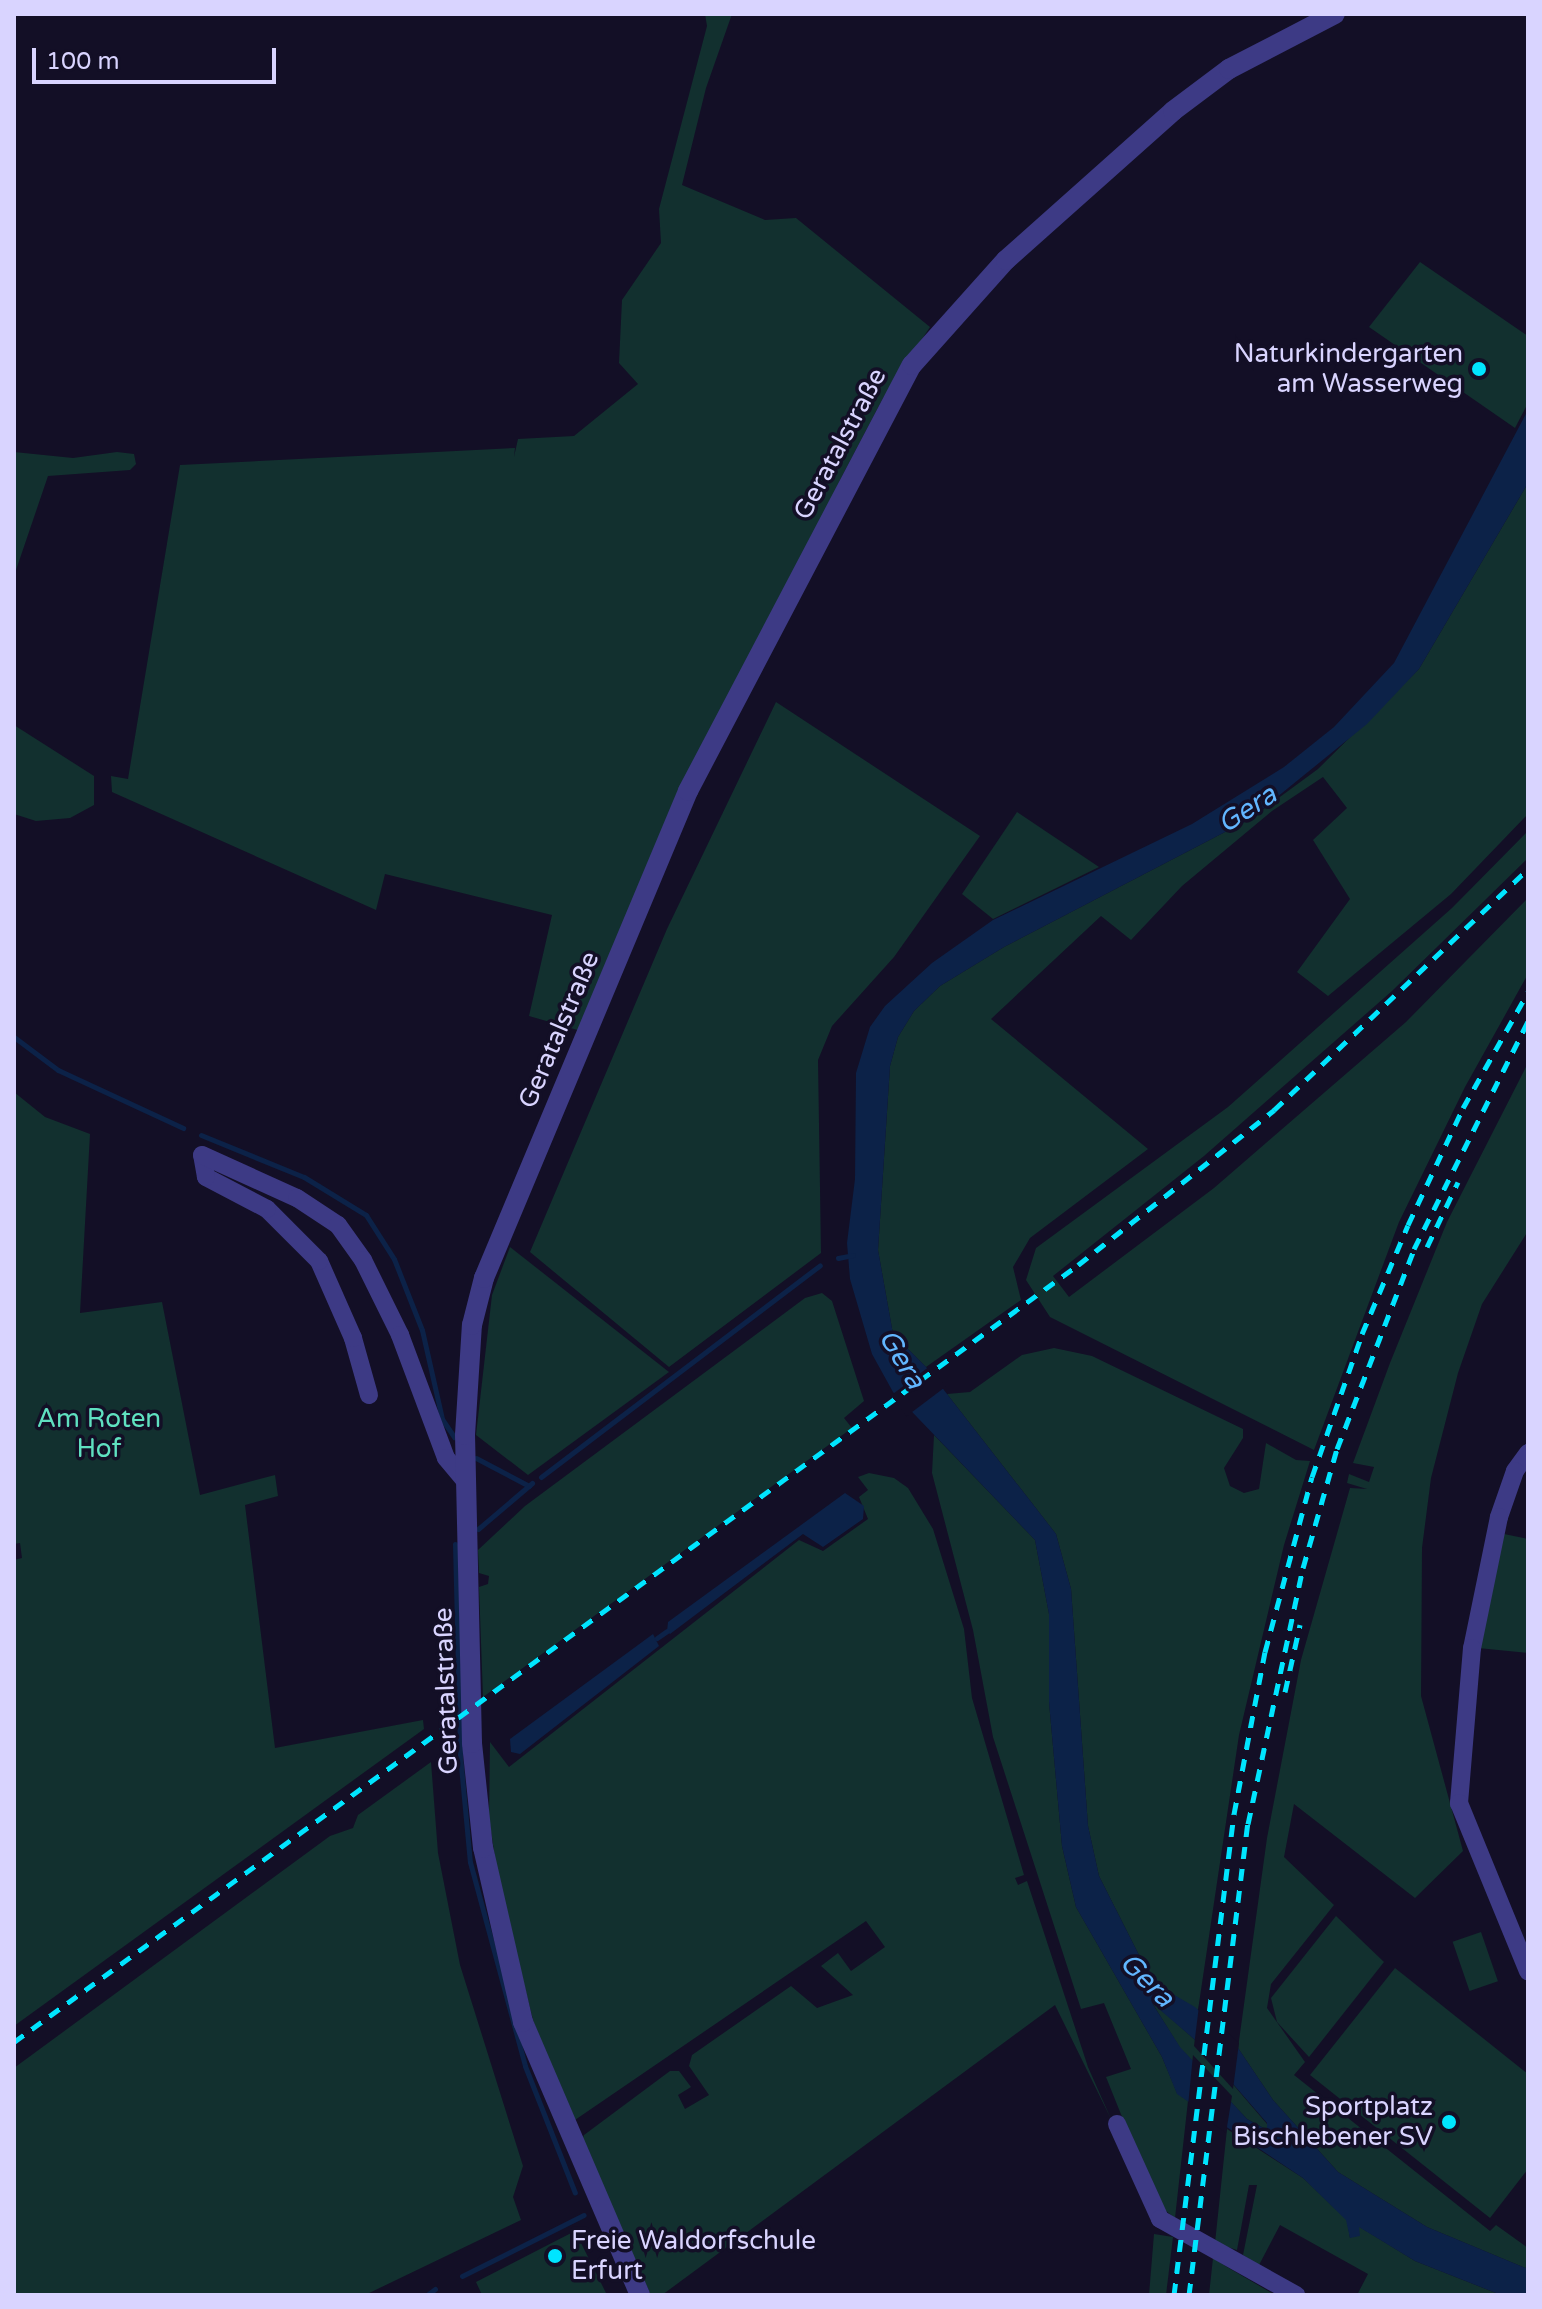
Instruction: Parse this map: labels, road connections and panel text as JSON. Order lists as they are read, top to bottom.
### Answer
{
  "streets": {
    "street": ["Geratalstraße"]
  },
  "water": ["Gera"],
  "parks": ["Am Roten Hof"],
  "places": ["Naturkindergarten am Wasserweg", "Sportplatz Bischlebener SV", "Freie Waldorfschule Erfurt"],
  "scale_bar": "100 m"
}
